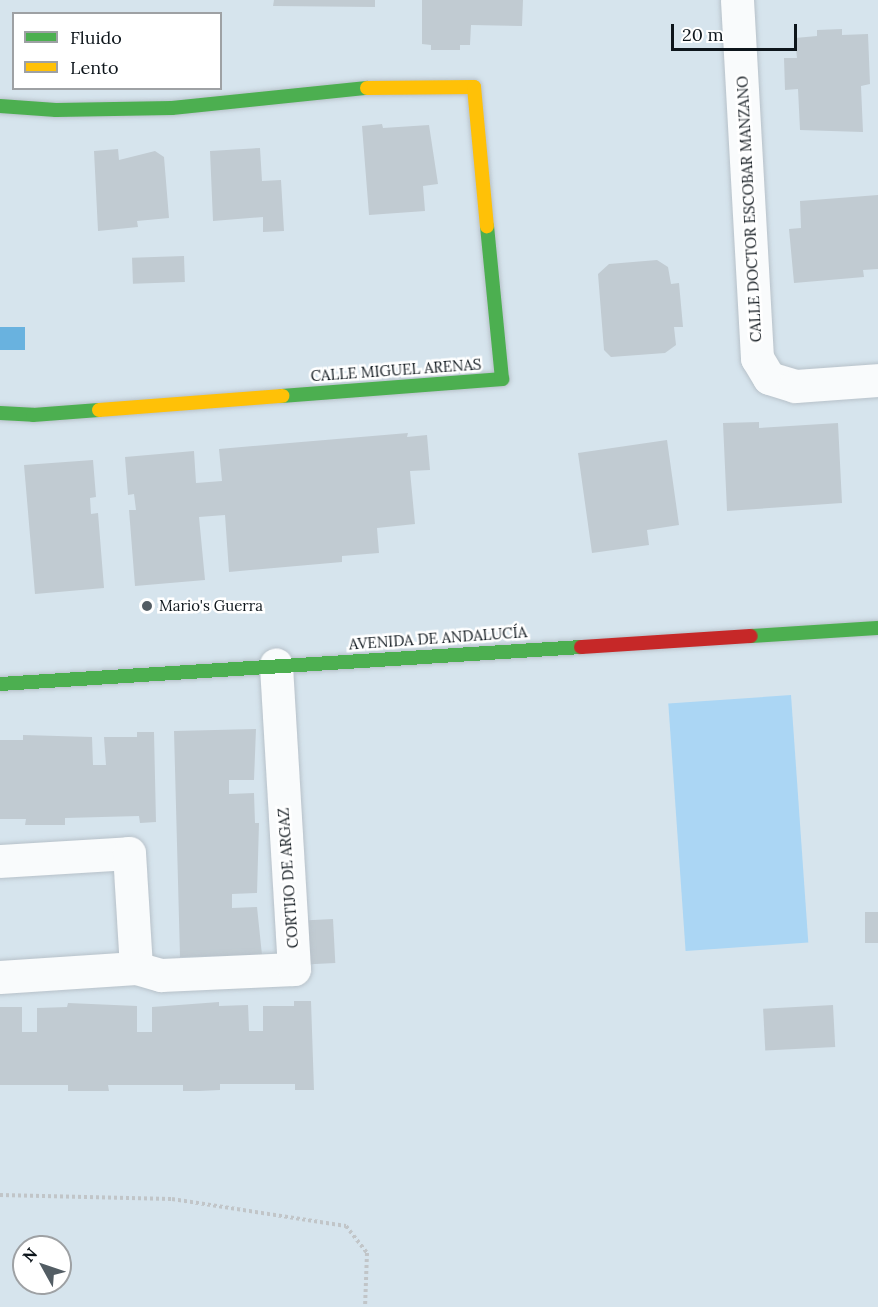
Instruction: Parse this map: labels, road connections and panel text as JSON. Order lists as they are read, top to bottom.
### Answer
{
  "streets": {
    "street": [
      "CALLE DOCTOR ESCOBAR MANZANO",
      "CALLE MIGUEL ARENAS",
      "AVENIDA DE ANDALUCÍA",
      "CORTIJO DE ARGAZ"
    ]
  },
  "crossings": [
    ["AVENIDA DE ANDALUCÍA", "CORTIJO DE ARGAZ"]
  ],
  "places": ["Mario's Guerra"],
  "legend": ["Fluido", "Lento"],
  "scale_bar": "20 m",
  "north": "top left"
}
